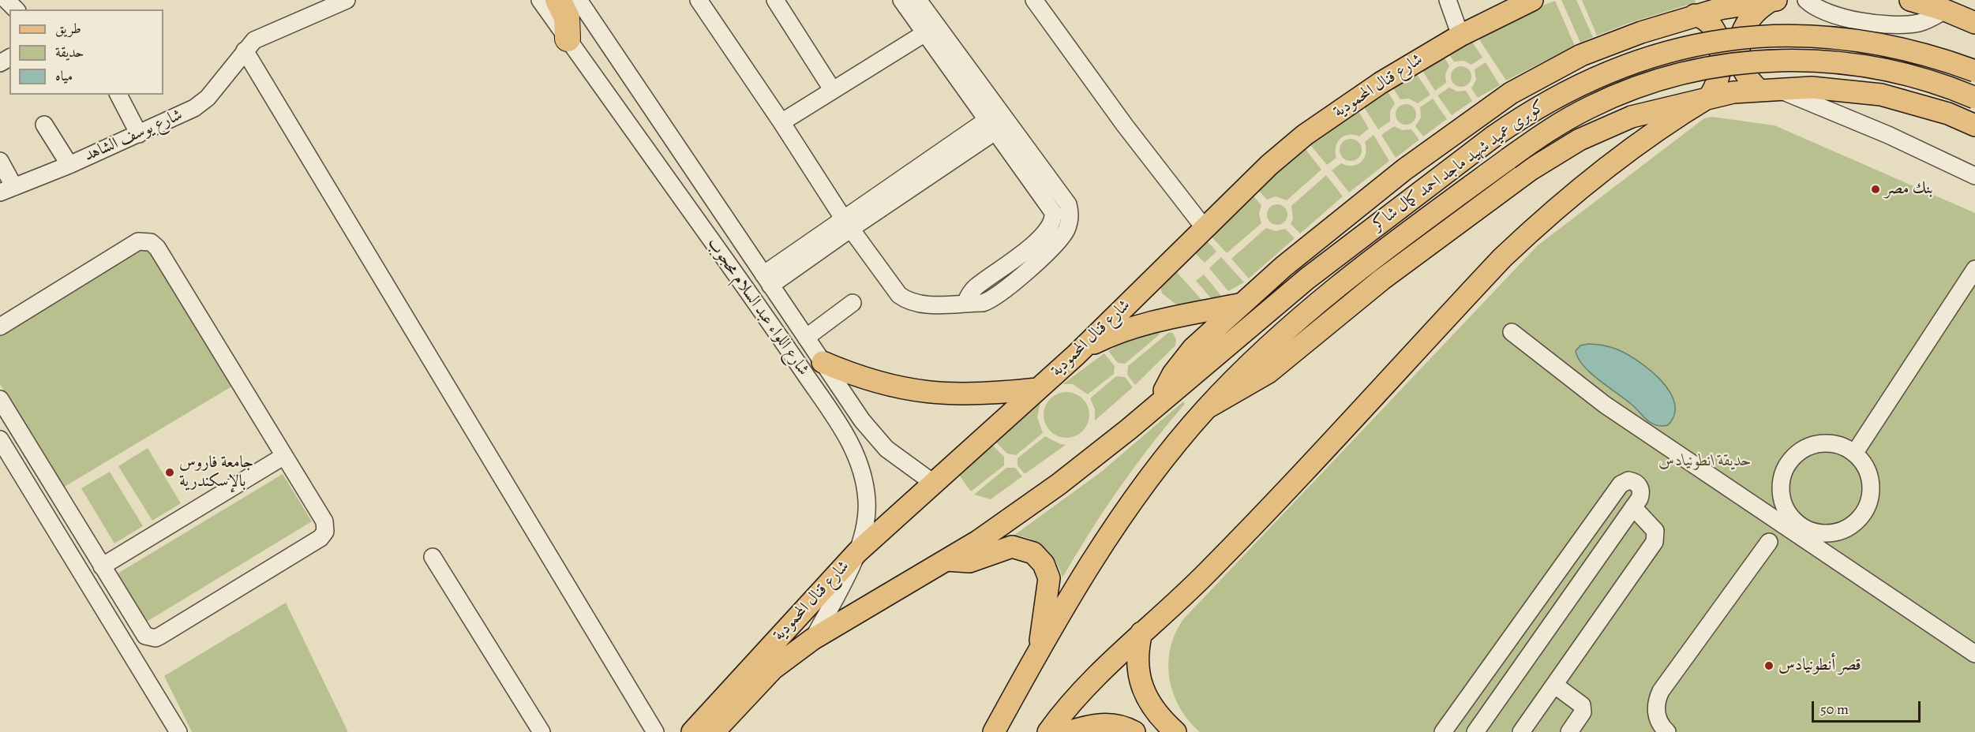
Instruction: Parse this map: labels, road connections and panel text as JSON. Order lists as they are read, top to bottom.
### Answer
{
  "streets": {
    "main road": ["شارع قنال المحمودية", "كوبرى عميد شهيد ماجد احمد كمال شاكر"],
    "street": ["شارع يوسف الشاهد", "شارع اللواء عبد السلام محجوب"]
  },
  "crossings": [
    ["شارع قنال المحمودية", "كوبرى عميد شهيد ماجد احمد كمال شاكر"],
    ["شارع قنال المحمودية", "شارع اللواء عبد السلام محجوب"]
  ],
  "parks": ["حديقة انطونيادس"],
  "places": ["بنك مصر", "جامعة فاروس بالإسكندرية", "قصر أنطونيادس"],
  "legend": ["طريق", "حديقة", "مياه"],
  "scale_bar": "50 m"
}
